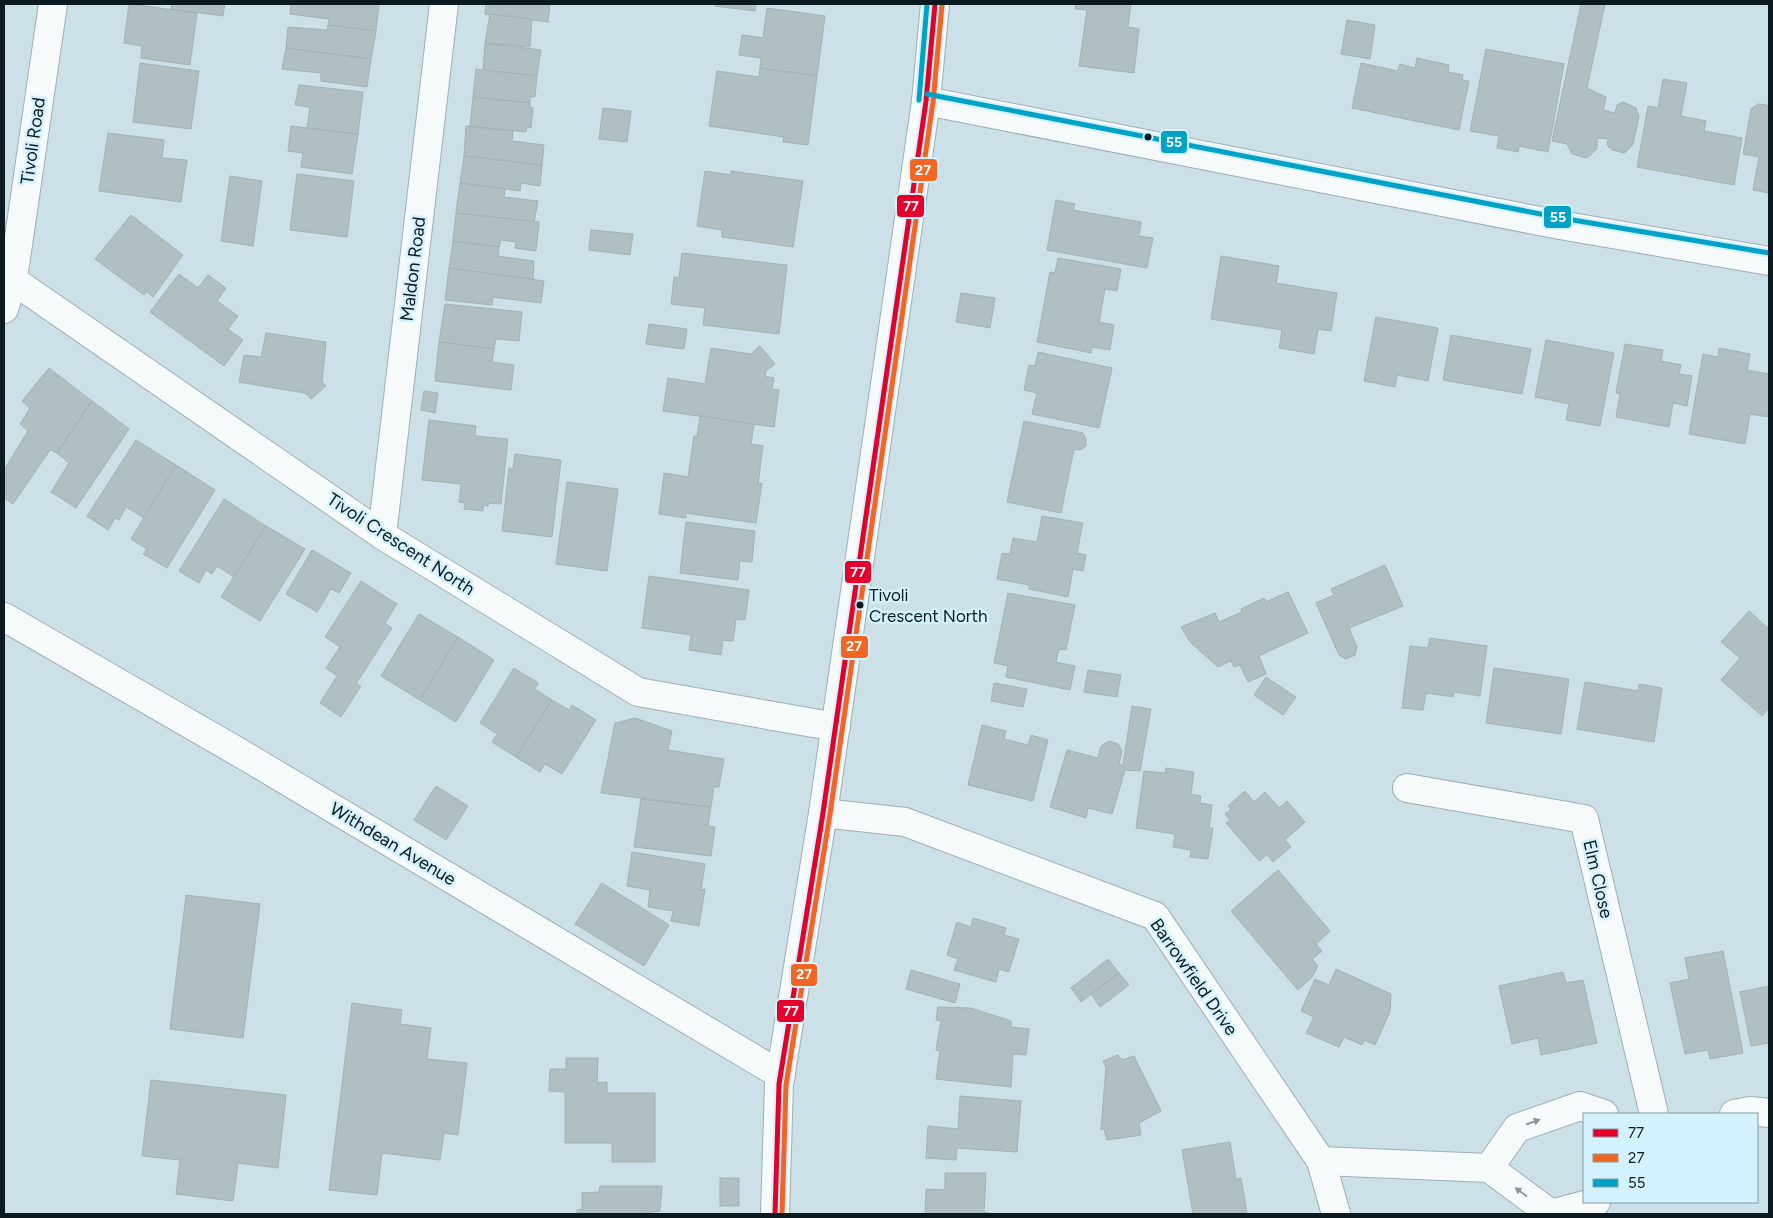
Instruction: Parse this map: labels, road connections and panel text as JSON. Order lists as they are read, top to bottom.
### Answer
{
  "streets": {
    "street": [
      "Tivoli Road",
      "Maldon Road",
      "Tivoli Crescent North",
      "Withdean Avenue",
      "Elm Close",
      "Barrowfield Drive"
    ]
  },
  "crossings": [
    ["Tivoli Road", "Tivoli Crescent North"],
    ["Maldon Road", "Tivoli Crescent North"]
  ],
  "places": ["Tivoli Crescent North"],
  "lines": ["transit line 77", "transit line 55", "transit line 27"],
  "legend": ["77", "27", "55"]
}
